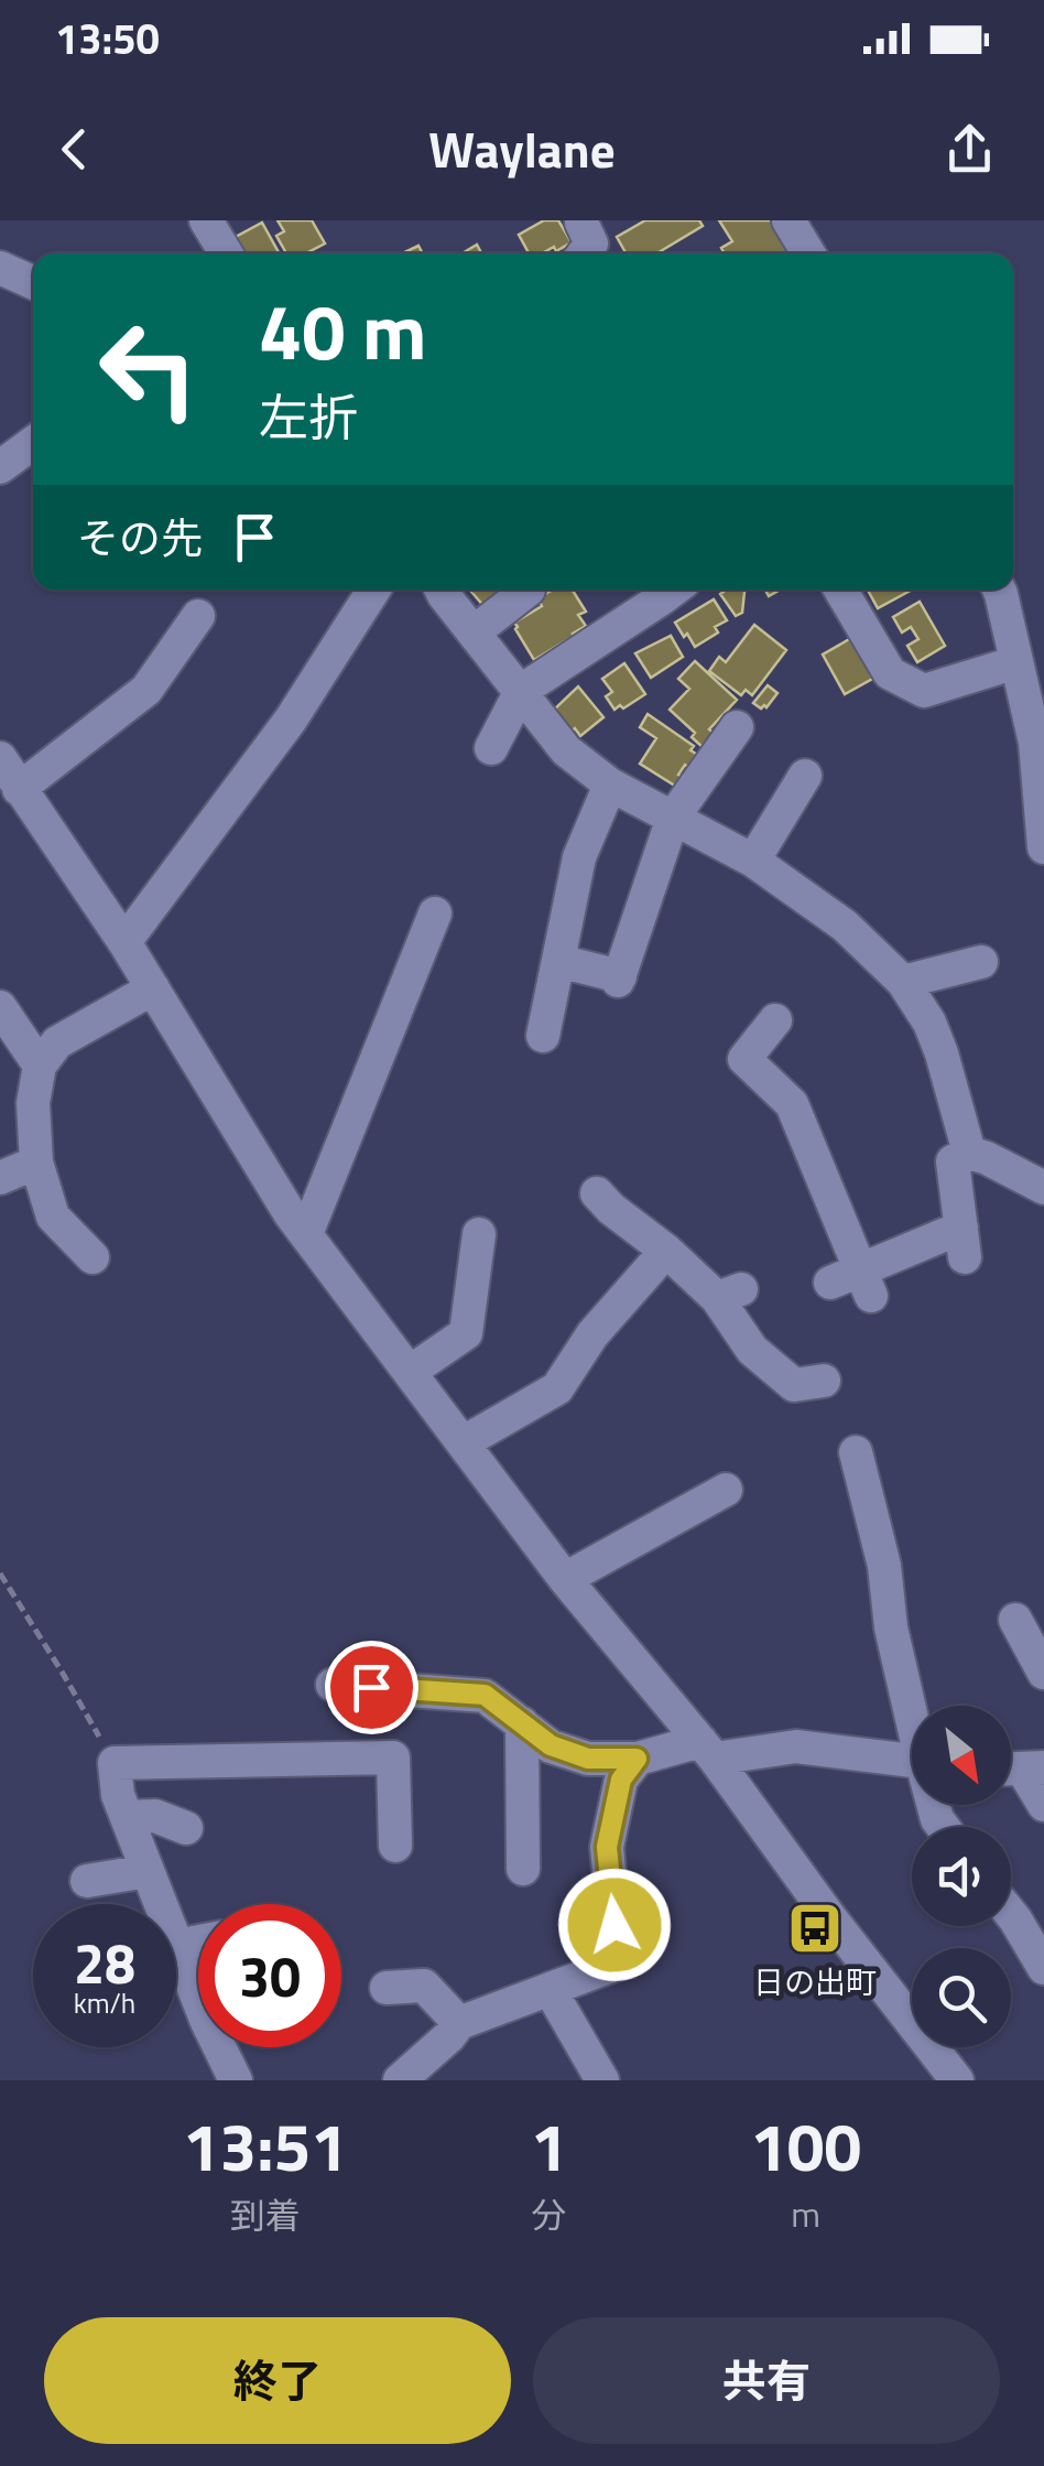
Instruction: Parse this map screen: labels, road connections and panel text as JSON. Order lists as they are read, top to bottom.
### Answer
{
  "places": {
    "bus stop": ["日の出町"]
  },
  "north": "bottom right",
  "page": {
    "status": "13:50",
    "header": "Waylane",
    "turn": ["40 m", "左折"],
    "then": "その先",
    "speed": "28 km/h",
    "limit": "30",
    "eta": [
      "13:51",
      "到着",
      "1",
      "分",
      "100",
      "m"
    ],
    "buttons": ["終了", "共有"]
  }
}
